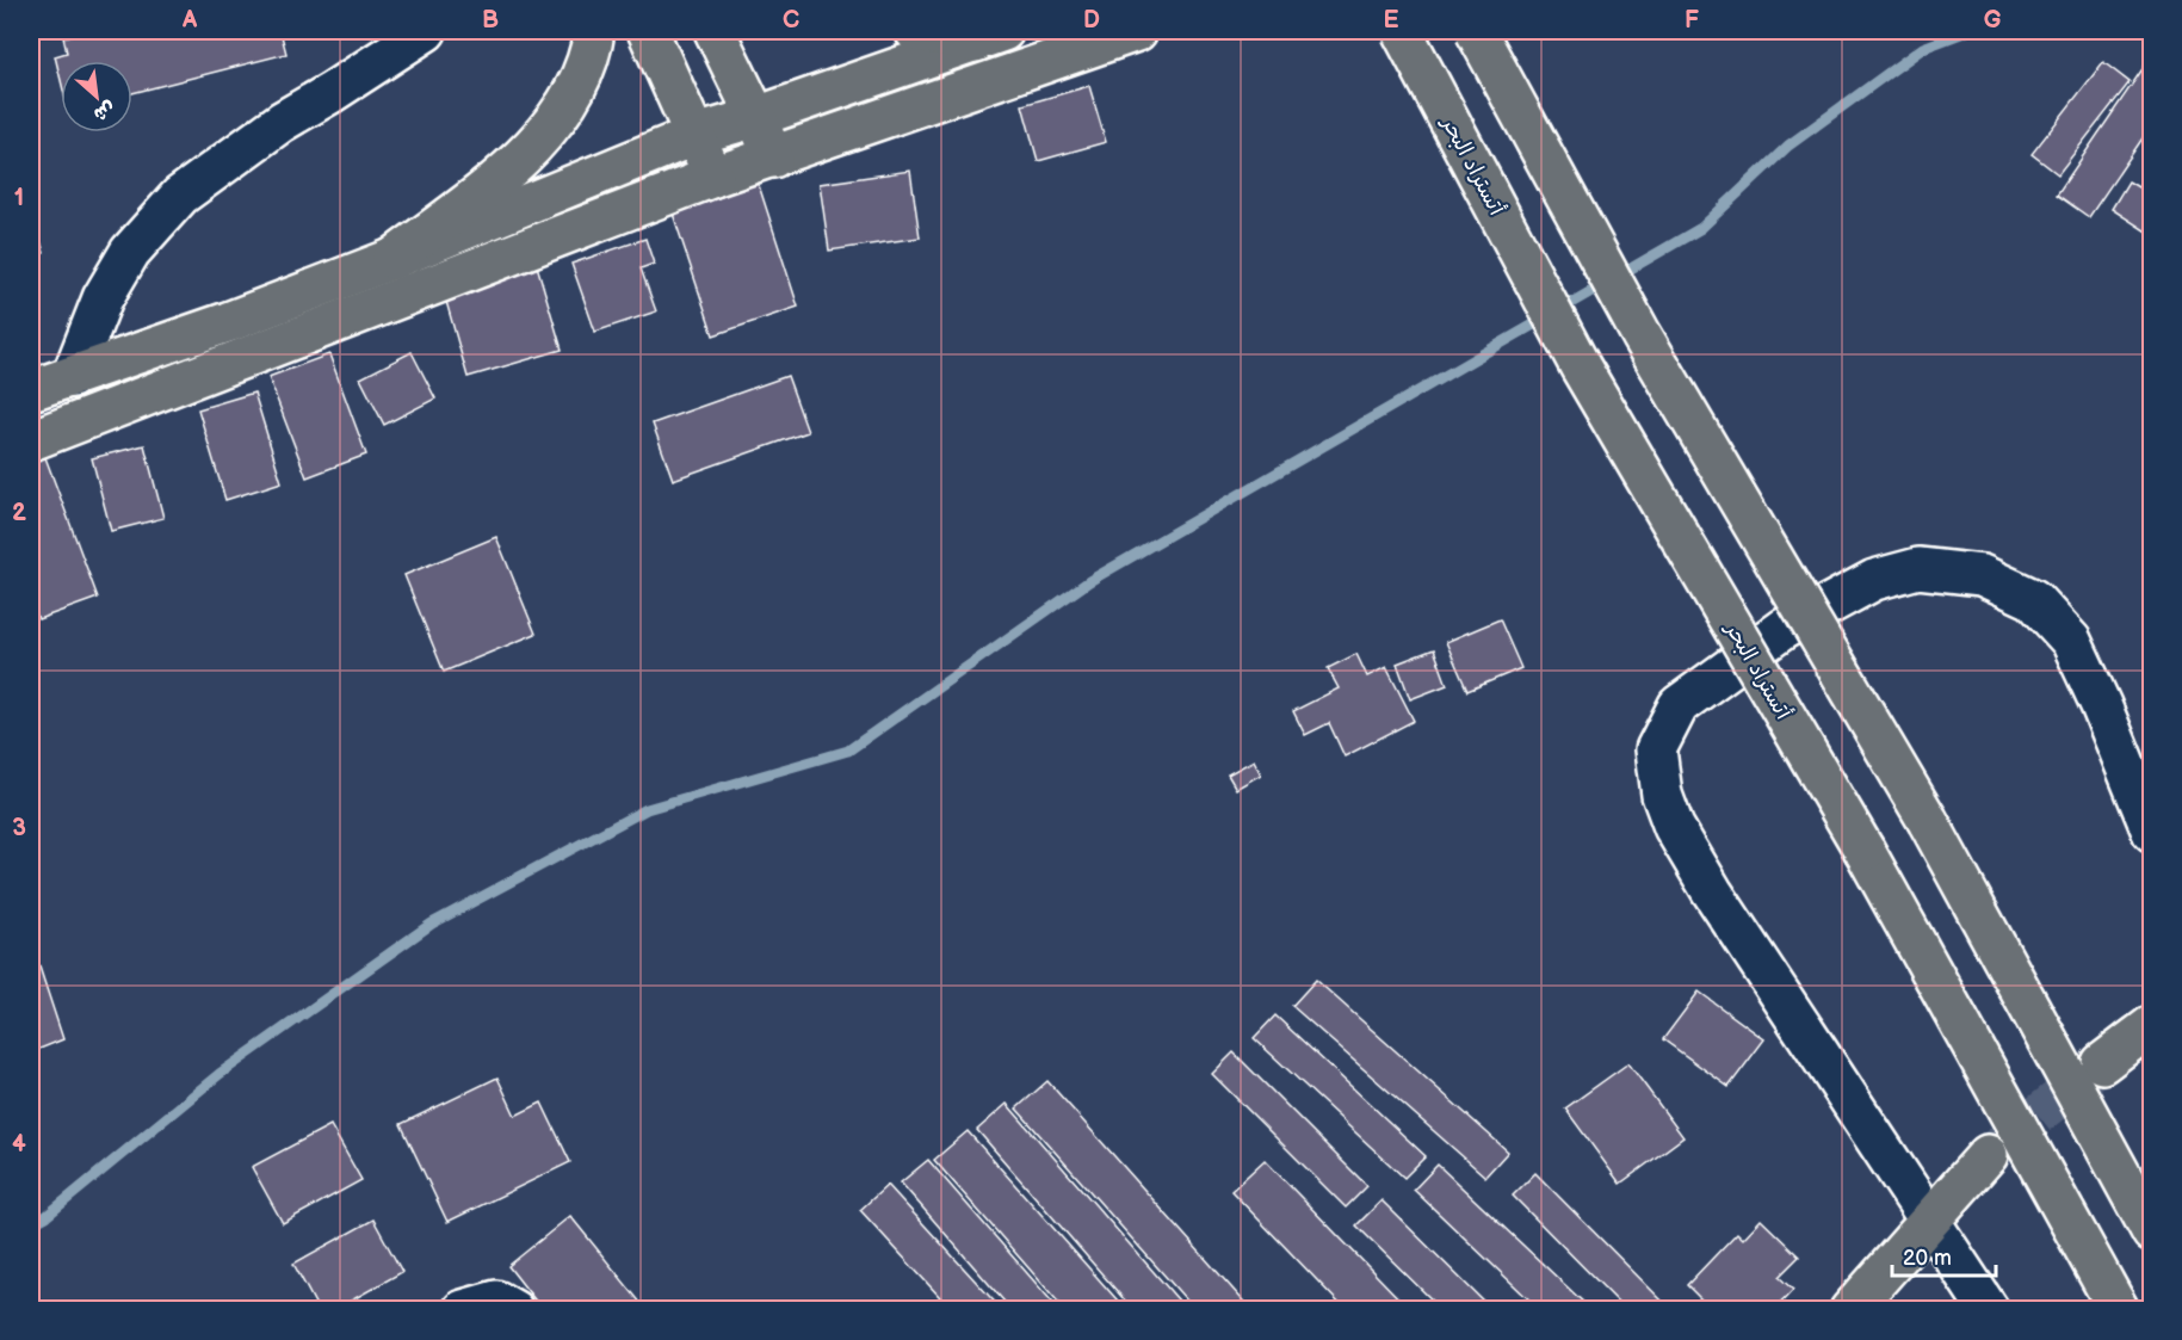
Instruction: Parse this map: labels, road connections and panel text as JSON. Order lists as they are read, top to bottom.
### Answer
{
  "streets": {
    "main road": ["أتستراد البحر"]
  },
  "scale_bar": "20 m",
  "north": "bottom right",
  "grid": {
    "columns": [
      "A",
      "B",
      "C",
      "D",
      "E",
      "F",
      "G"
    ],
    "rows": [
      "1",
      "2",
      "3",
      "4"
    ]
  }
}
